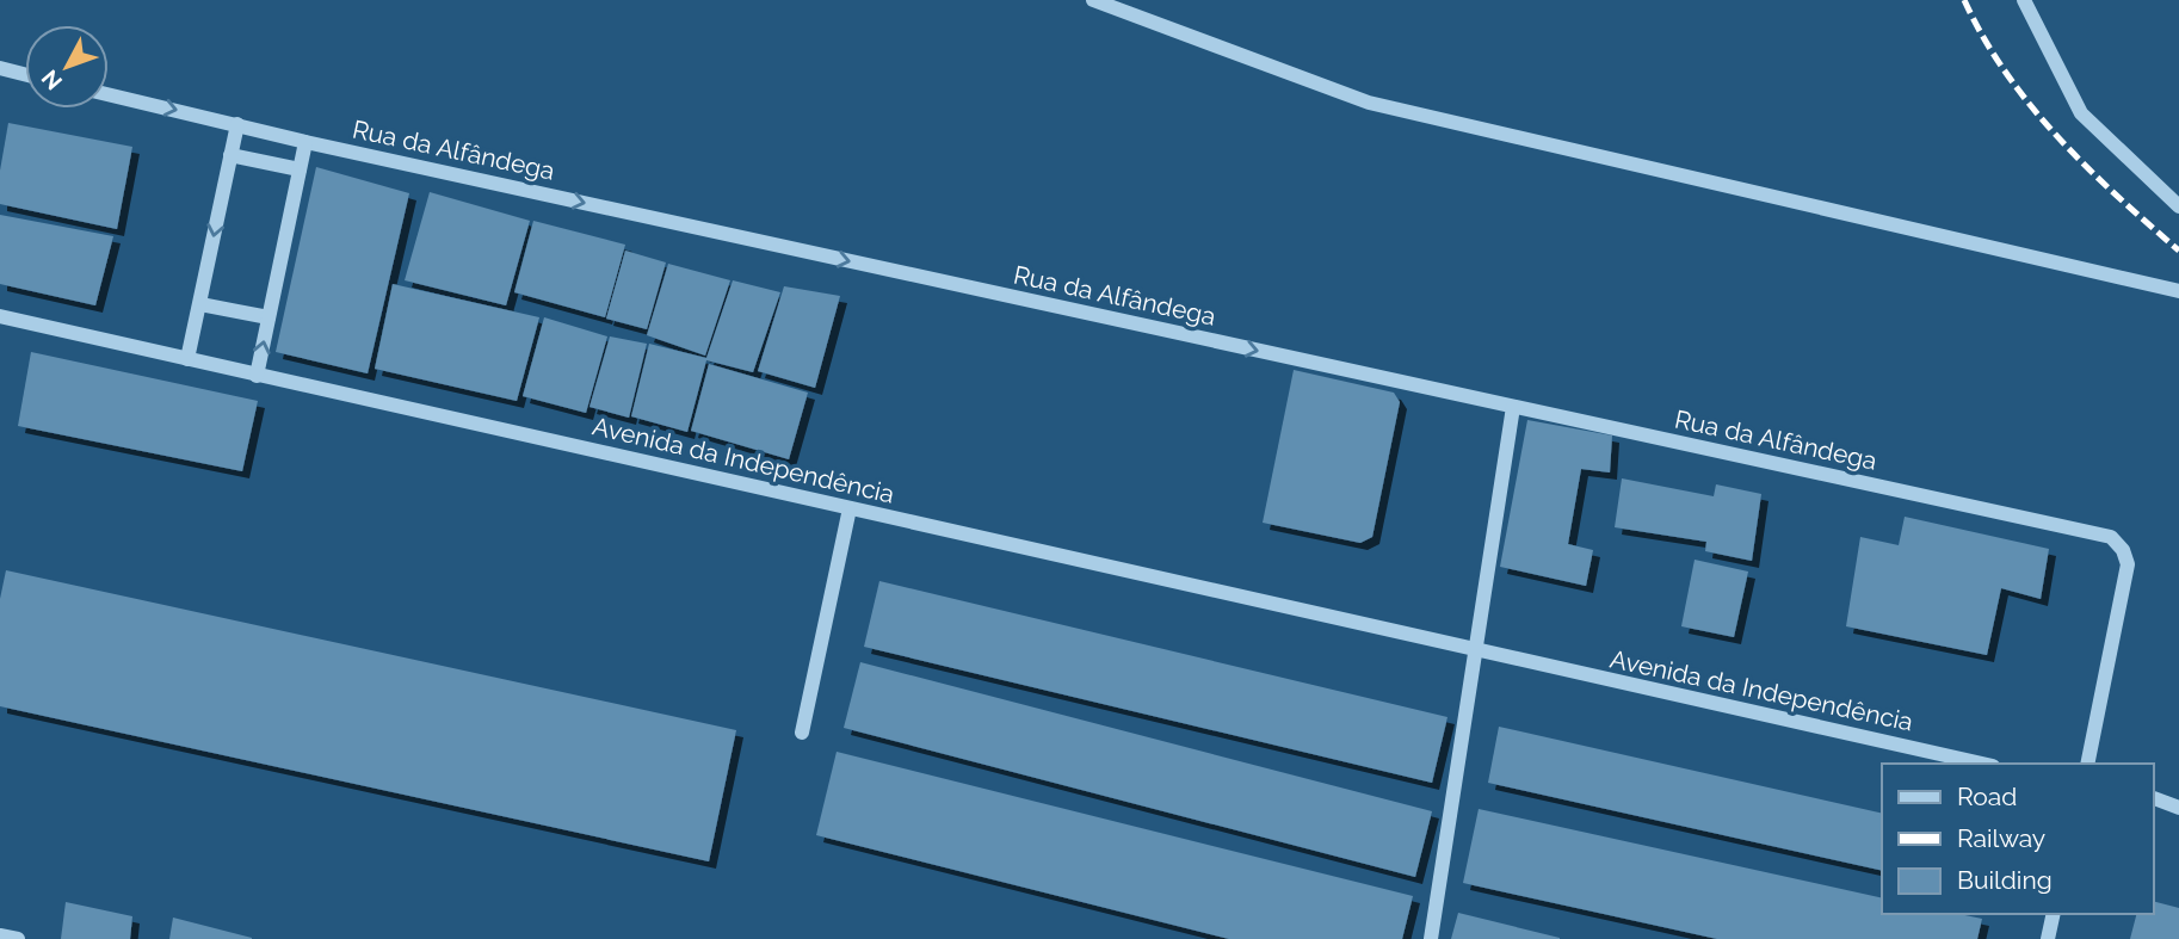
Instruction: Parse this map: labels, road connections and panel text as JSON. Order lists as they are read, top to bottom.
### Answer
{
  "streets": {
    "street": ["Rua da Alfândega", "Avenida da Independência"]
  },
  "one_way": ["Rua da Alfândega"],
  "legend": ["Road", "Railway", "Building"],
  "north": "bottom left"
}
